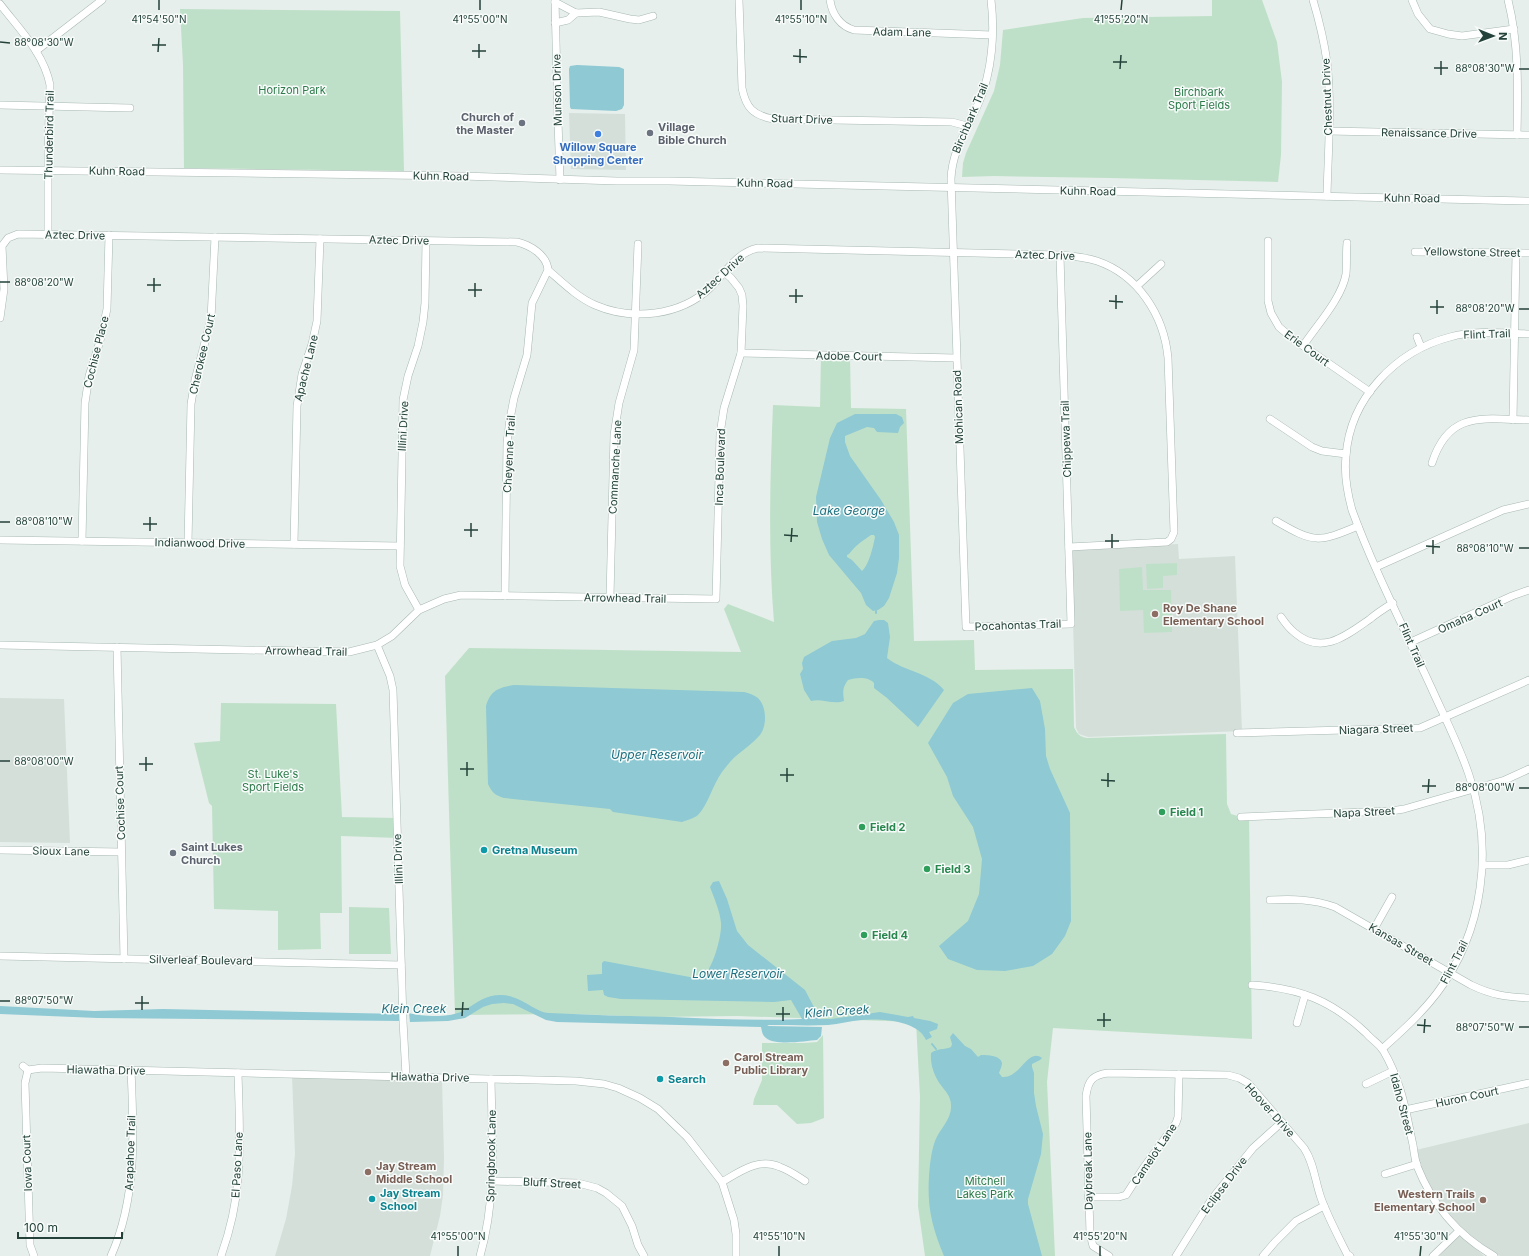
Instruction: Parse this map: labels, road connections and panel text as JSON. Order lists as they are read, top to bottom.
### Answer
{
  "streets": {
    "street": [
      "Adam Lane",
      "Munson Drive",
      "Chestnut Drive",
      "Birchbark Trail",
      "Stuart Drive",
      "Renaissance Drive",
      "Thunderbird Trail",
      "Kuhn Road",
      "Aztec Drive",
      "Yellowstone Street",
      "Flint Trail",
      "Erie Court",
      "Cochise Place",
      "Cherokee Court",
      "Adobe Court",
      "Apache Lane",
      "Mohican Road",
      "Illini Drive",
      "Chippewa Trail",
      "Cheyenne Trail",
      "Commanche Lane",
      "Inca Boulevard",
      "Indianwood Drive",
      "Arrowhead Trail",
      "Omaha Court",
      "Pocahontas Trail",
      "Niagara Street",
      "Cochise Court",
      "Napa Street",
      "Sioux Lane",
      "Kansas Street",
      "Silverleaf Boulevard",
      "Hiawatha Drive",
      "Huron Court",
      "Idaho Street",
      "Hoover Drive",
      "Arapahoe Trail",
      "Camelot Lane",
      "Springbrook Lane",
      "Iowa Court",
      "El Paso Lane",
      "Daybreak Lane",
      "Bluff Street",
      "Eclipse Drive"
    ]
  },
  "crossings": [
    ["Adam Lane", "Birchbark Trail"],
    ["Munson Drive", "Kuhn Road"],
    ["Chestnut Drive", "Renaissance Drive"],
    ["Chestnut Drive", "Kuhn Road"],
    ["Birchbark Trail", "Stuart Drive"],
    ["Birchbark Trail", "Kuhn Road"],
    ["Birchbark Trail", "Mohican Road"],
    ["Thunderbird Trail", "Kuhn Road"],
    ["Thunderbird Trail", "Aztec Drive"],
    ["Kuhn Road", "Mohican Road"],
    ["Aztec Drive", "Cochise Place"],
    ["Aztec Drive", "Cherokee Court"],
    ["Aztec Drive", "Apache Lane"],
    ["Aztec Drive", "Mohican Road"],
    ["Aztec Drive", "Illini Drive"],
    ["Aztec Drive", "Chippewa Trail"],
    ["Aztec Drive", "Cheyenne Trail"],
    ["Aztec Drive", "Commanche Lane"],
    ["Aztec Drive", "Inca Boulevard"],
    ["Flint Trail", "Erie Court"],
    ["Flint Trail", "Omaha Court"],
    ["Flint Trail", "Niagara Street"],
    ["Flint Trail", "Napa Street"],
    ["Flint Trail", "Kansas Street"],
    ["Flint Trail", "Idaho Street"],
    ["Cochise Place", "Indianwood Drive"],
    ["Cherokee Court", "Indianwood Drive"],
    ["Adobe Court", "Mohican Road"],
    ["Adobe Court", "Inca Boulevard"],
    ["Apache Lane", "Indianwood Drive"],
    ["Mohican Road", "Pocahontas Trail"],
    ["Illini Drive", "Indianwood Drive"],
    ["Illini Drive", "Arrowhead Trail"],
    ["Illini Drive", "Silverleaf Boulevard"],
    ["Illini Drive", "Hiawatha Drive"],
    ["Chippewa Trail", "Pocahontas Trail"],
    ["Cheyenne Trail", "Arrowhead Trail"],
    ["Commanche Lane", "Arrowhead Trail"],
    ["Inca Boulevard", "Arrowhead Trail"],
    ["Arrowhead Trail", "Cochise Court"],
    ["Cochise Court", "Sioux Lane"],
    ["Cochise Court", "Silverleaf Boulevard"],
    ["Hiawatha Drive", "Arapahoe Trail"],
    ["Hiawatha Drive", "Springbrook Lane"],
    ["Hiawatha Drive", "Iowa Court"],
    ["Hiawatha Drive", "El Paso Lane"],
    ["Huron Court", "Idaho Street"],
    ["Hoover Drive", "Camelot Lane"],
    ["Hoover Drive", "Daybreak Lane"],
    ["Hoover Drive", "Eclipse Drive"],
    ["Camelot Lane", "Daybreak Lane"],
    ["Springbrook Lane", "Bluff Street"]
  ],
  "water": [
    "Lake George",
    "Upper Reservoir",
    "Lower Reservoir",
    "Klein Creek"
  ],
  "parks": [
    "Horizon Park",
    "Birchbark Sport Fields",
    "St. Luke's Sport Fields",
    "Mitchell Lakes Park"
  ],
  "places": [
    "Church of the Master",
    "Village Bible Church",
    "Willow Square Shopping Center",
    "Roy De Shane Elementary School",
    "Field 1",
    "Field 2",
    "Gretna Museum",
    "Saint Lukes Church",
    "Field 3",
    "Field 4",
    "Carol Stream Public Library",
    "Search",
    "Jay Stream Middle School",
    "Jay Stream School",
    "Western Trails Elementary School"
  ],
  "scale_bar": "100 m",
  "north": "right",
  "coordinates": [
    "41°54'50\"N",
    "41°55'00\"N",
    "41°55'10\"N",
    "41°55'20\"N",
    "88°08'30\"W",
    "88°08'20\"W",
    "88°08'10\"W",
    "88°08'00\"W",
    "88°07'50\"W",
    "41°55'30\"N"
  ]
}
